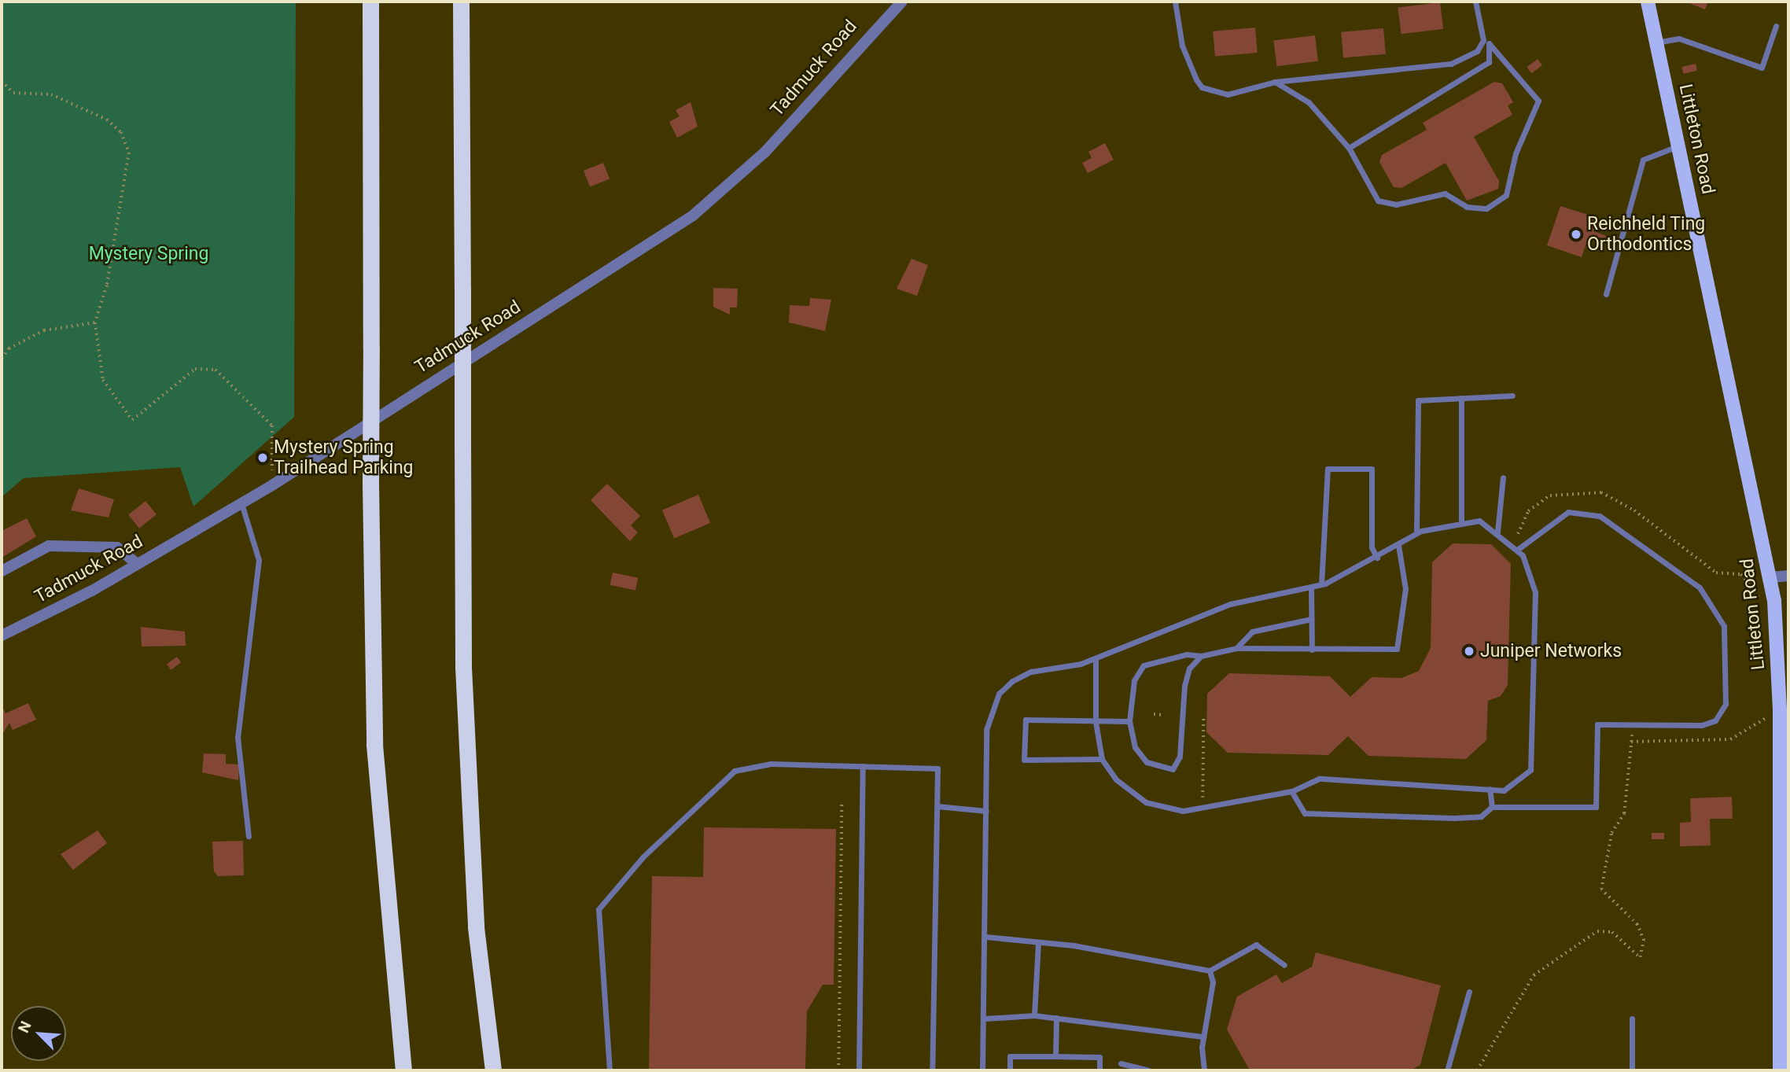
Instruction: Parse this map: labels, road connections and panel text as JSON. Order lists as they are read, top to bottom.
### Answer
{
  "streets": {
    "main road": ["Littleton Road"],
    "street": ["Tadmuck Road"]
  },
  "parks": ["Mystery Spring"],
  "places": ["Reichheld Ting Orthodontics", "Mystery Spring Trailhead Parking", "Juniper Networks"],
  "north": "top left"
}
